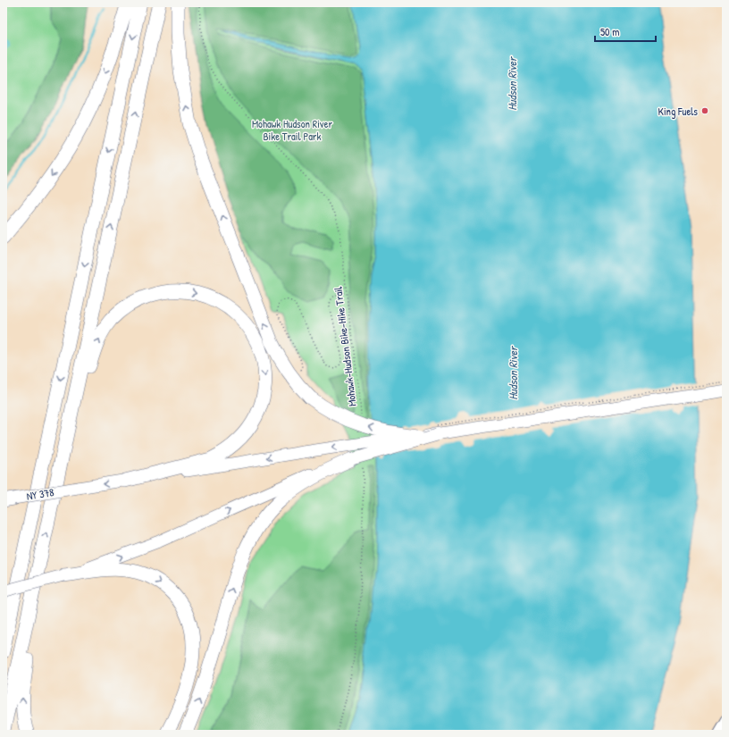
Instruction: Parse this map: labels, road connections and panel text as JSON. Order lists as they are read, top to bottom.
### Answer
{
  "streets": {
    "main road": ["NY 378"],
    "path": ["Mohawk-Hudson Bike-Hike Trail"]
  },
  "water": ["Hudson River"],
  "parks": ["Mohawk Hudson River Bike Trail Park"],
  "places": ["King Fuels"],
  "scale_bar": "50 m"
}
